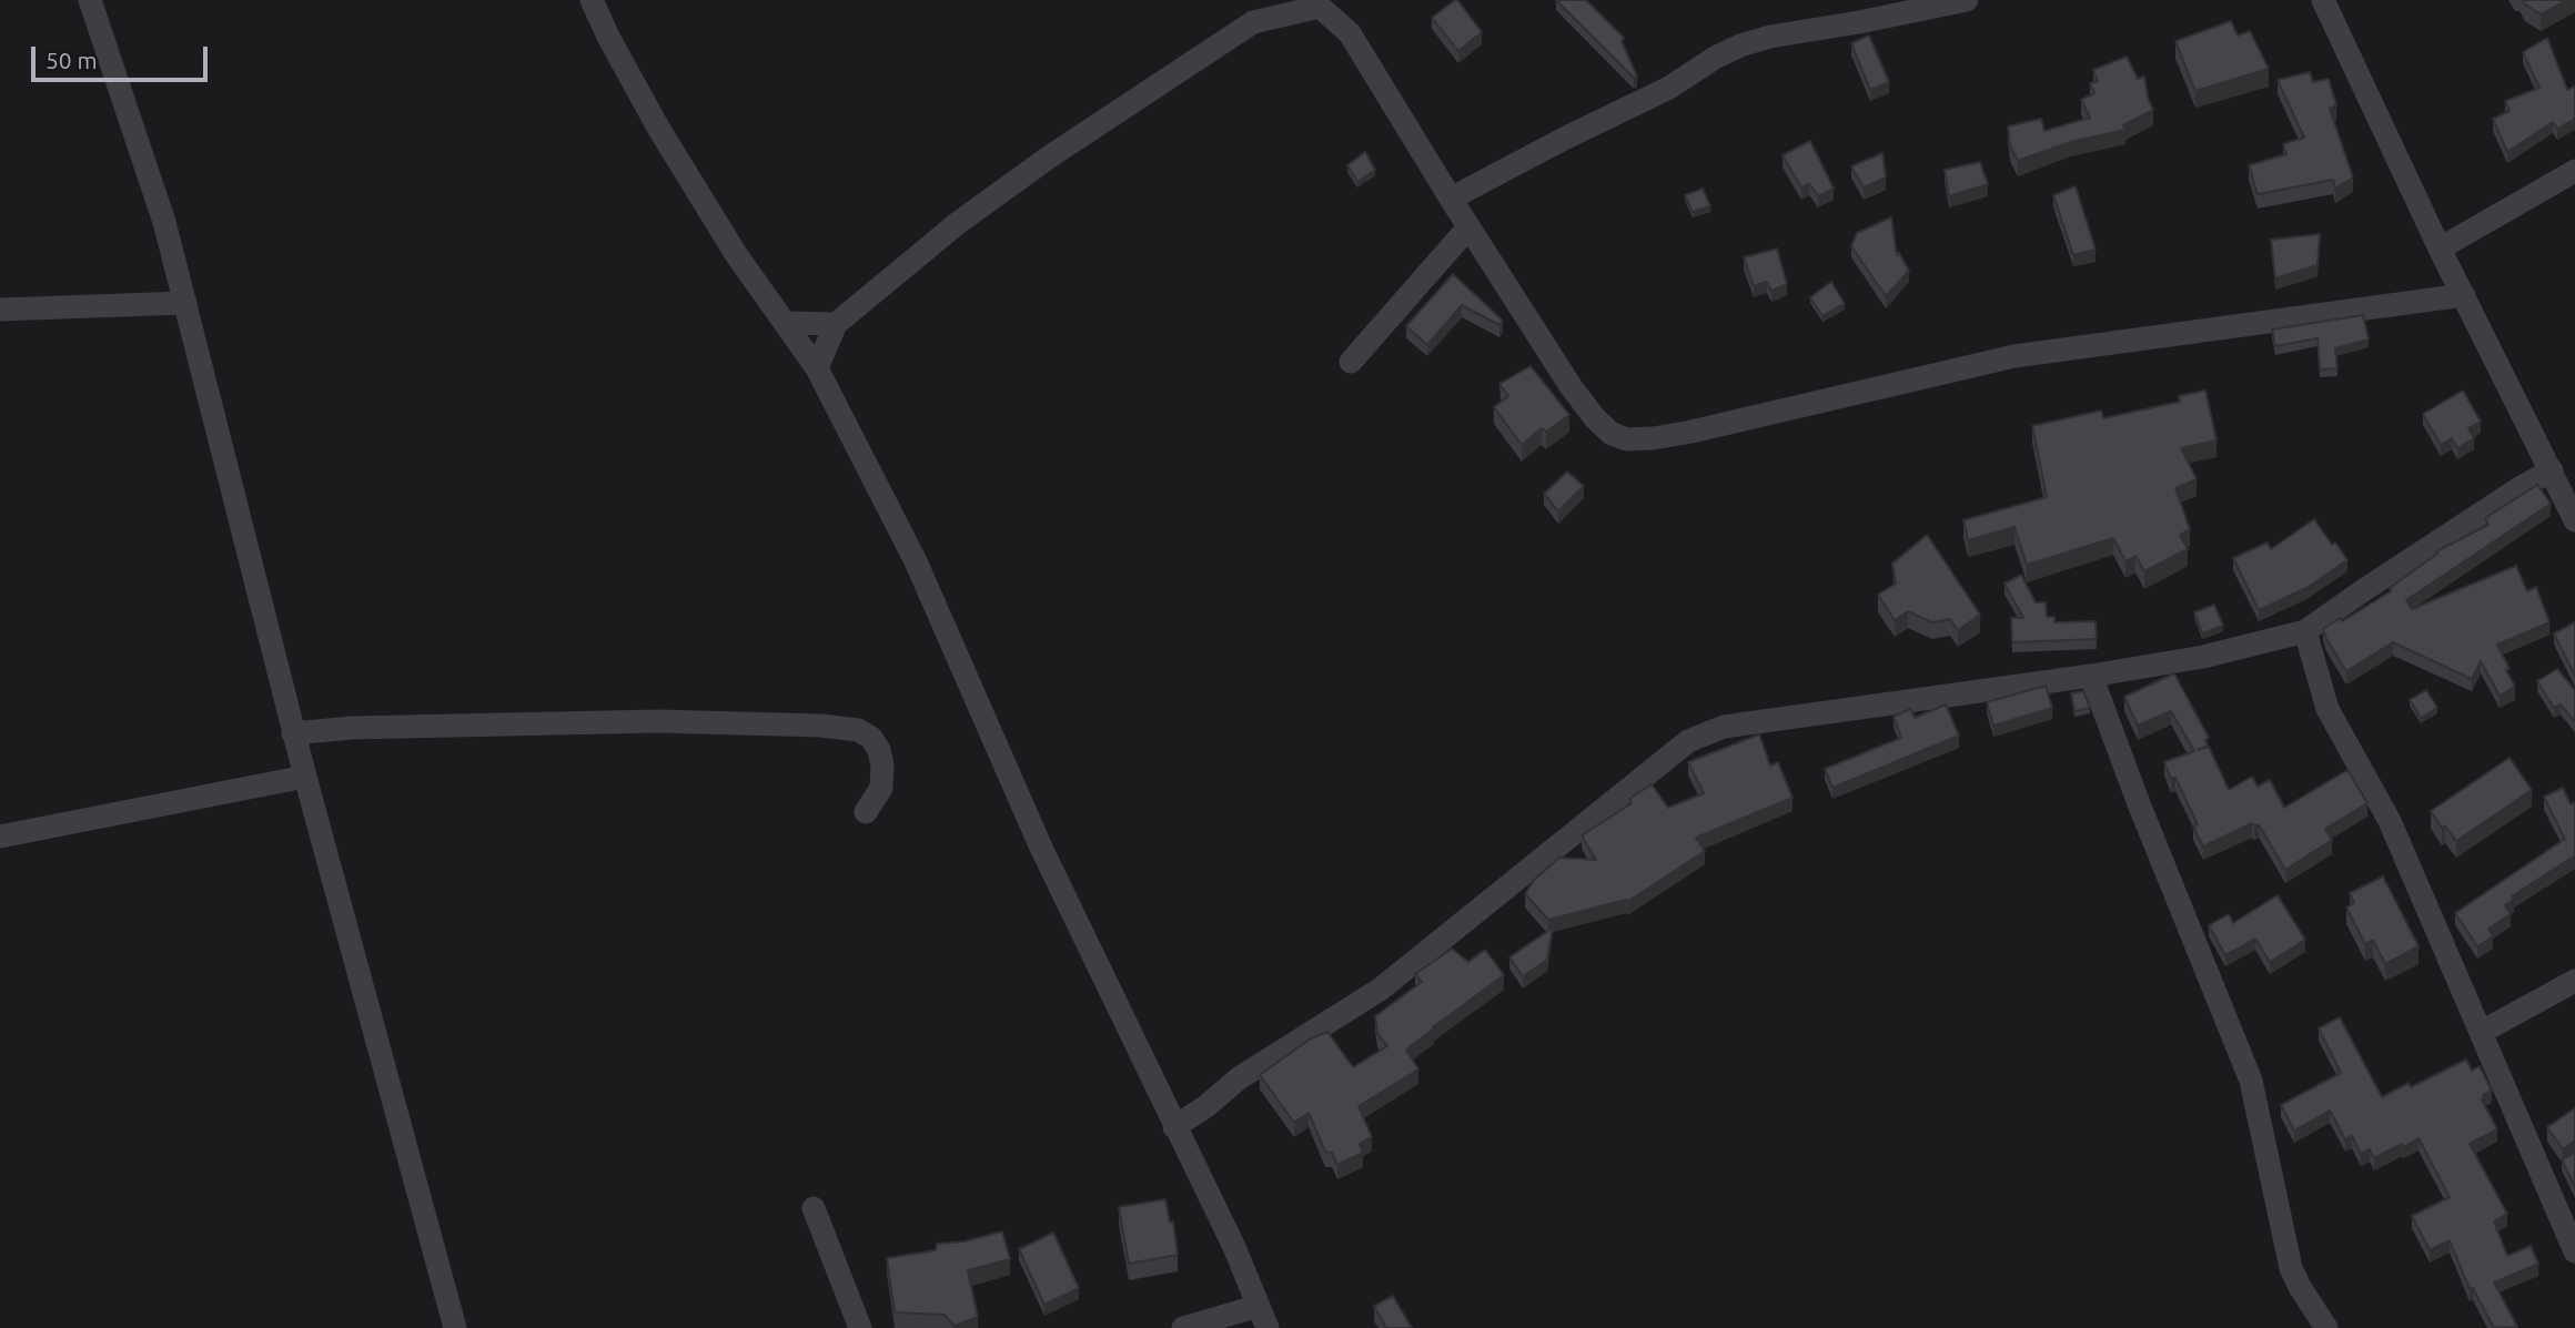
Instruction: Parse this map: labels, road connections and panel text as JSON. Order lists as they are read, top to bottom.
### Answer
{
  "scale_bar": "50 m"
}
